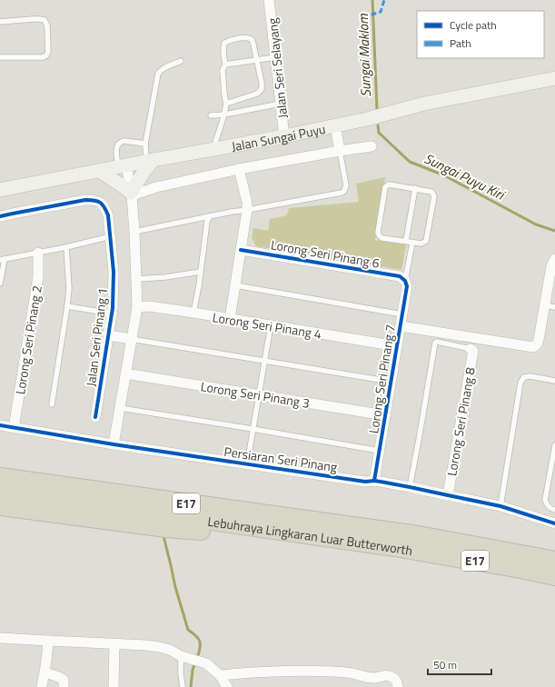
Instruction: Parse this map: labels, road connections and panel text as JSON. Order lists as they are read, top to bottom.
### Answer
{
  "streets": {
    "highway": ["E17", "Lebuhraya Lingkaran Luar Butterworth"],
    "main road": ["Jalan Sungai Puyu"],
    "street": [
      "Jalan Seri Selayang",
      "Lorong Seri Pinang 6",
      "Lorong Seri Pinang 4",
      "Jalan Seri Pinang 1",
      "Lorong Seri Pinang 2",
      "Lorong Seri Pinang 7",
      "Lorong Seri Pinang 3",
      "Lorong Seri Pinang 8",
      "Persiaran Seri Pinang"
    ]
  },
  "crossings": [
    ["Jalan Seri Selayang", "Jalan Sungai Puyu"],
    ["Lorong Seri Pinang 6", "Lorong Seri Pinang 7"],
    ["Lorong Seri Pinang 4", "Lorong Seri Pinang 7"],
    ["Lorong Seri Pinang 2", "Persiaran Seri Pinang"],
    ["Lorong Seri Pinang 7", "Lorong Seri Pinang 3"],
    ["Lorong Seri Pinang 7", "Persiaran Seri Pinang"],
    ["Lorong Seri Pinang 8", "Persiaran Seri Pinang"]
  ],
  "water": ["Sungai Maklom", "Sungai Puyu Kiri"],
  "legend": ["Cycle path", "Path"],
  "scale_bar": "50 m"
}
